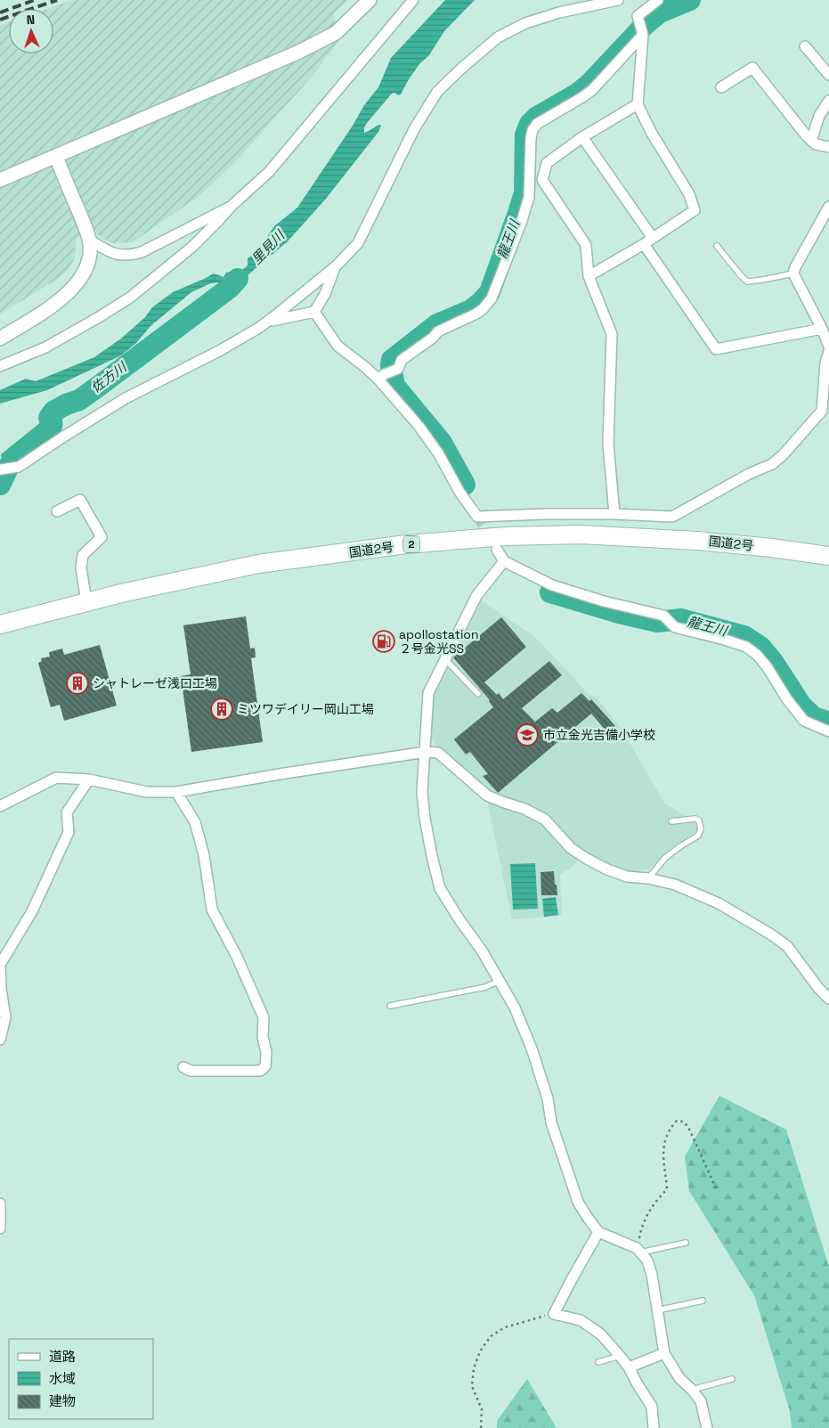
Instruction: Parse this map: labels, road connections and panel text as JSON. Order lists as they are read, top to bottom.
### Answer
{
  "streets": {
    "highway": ["国道2号", "2"]
  },
  "water": ["龍王川", "里見川", "佐方川"],
  "places": {
    "fuel station": ["apollostation ２号金光SS"],
    "building": ["シャトレーゼ浅口工場", "ミツワデイリー岡山工場"],
    "school or university": ["市立金光吉備小学校"]
  },
  "legend": ["道路", "水域", "建物"],
  "north": "top"
}
